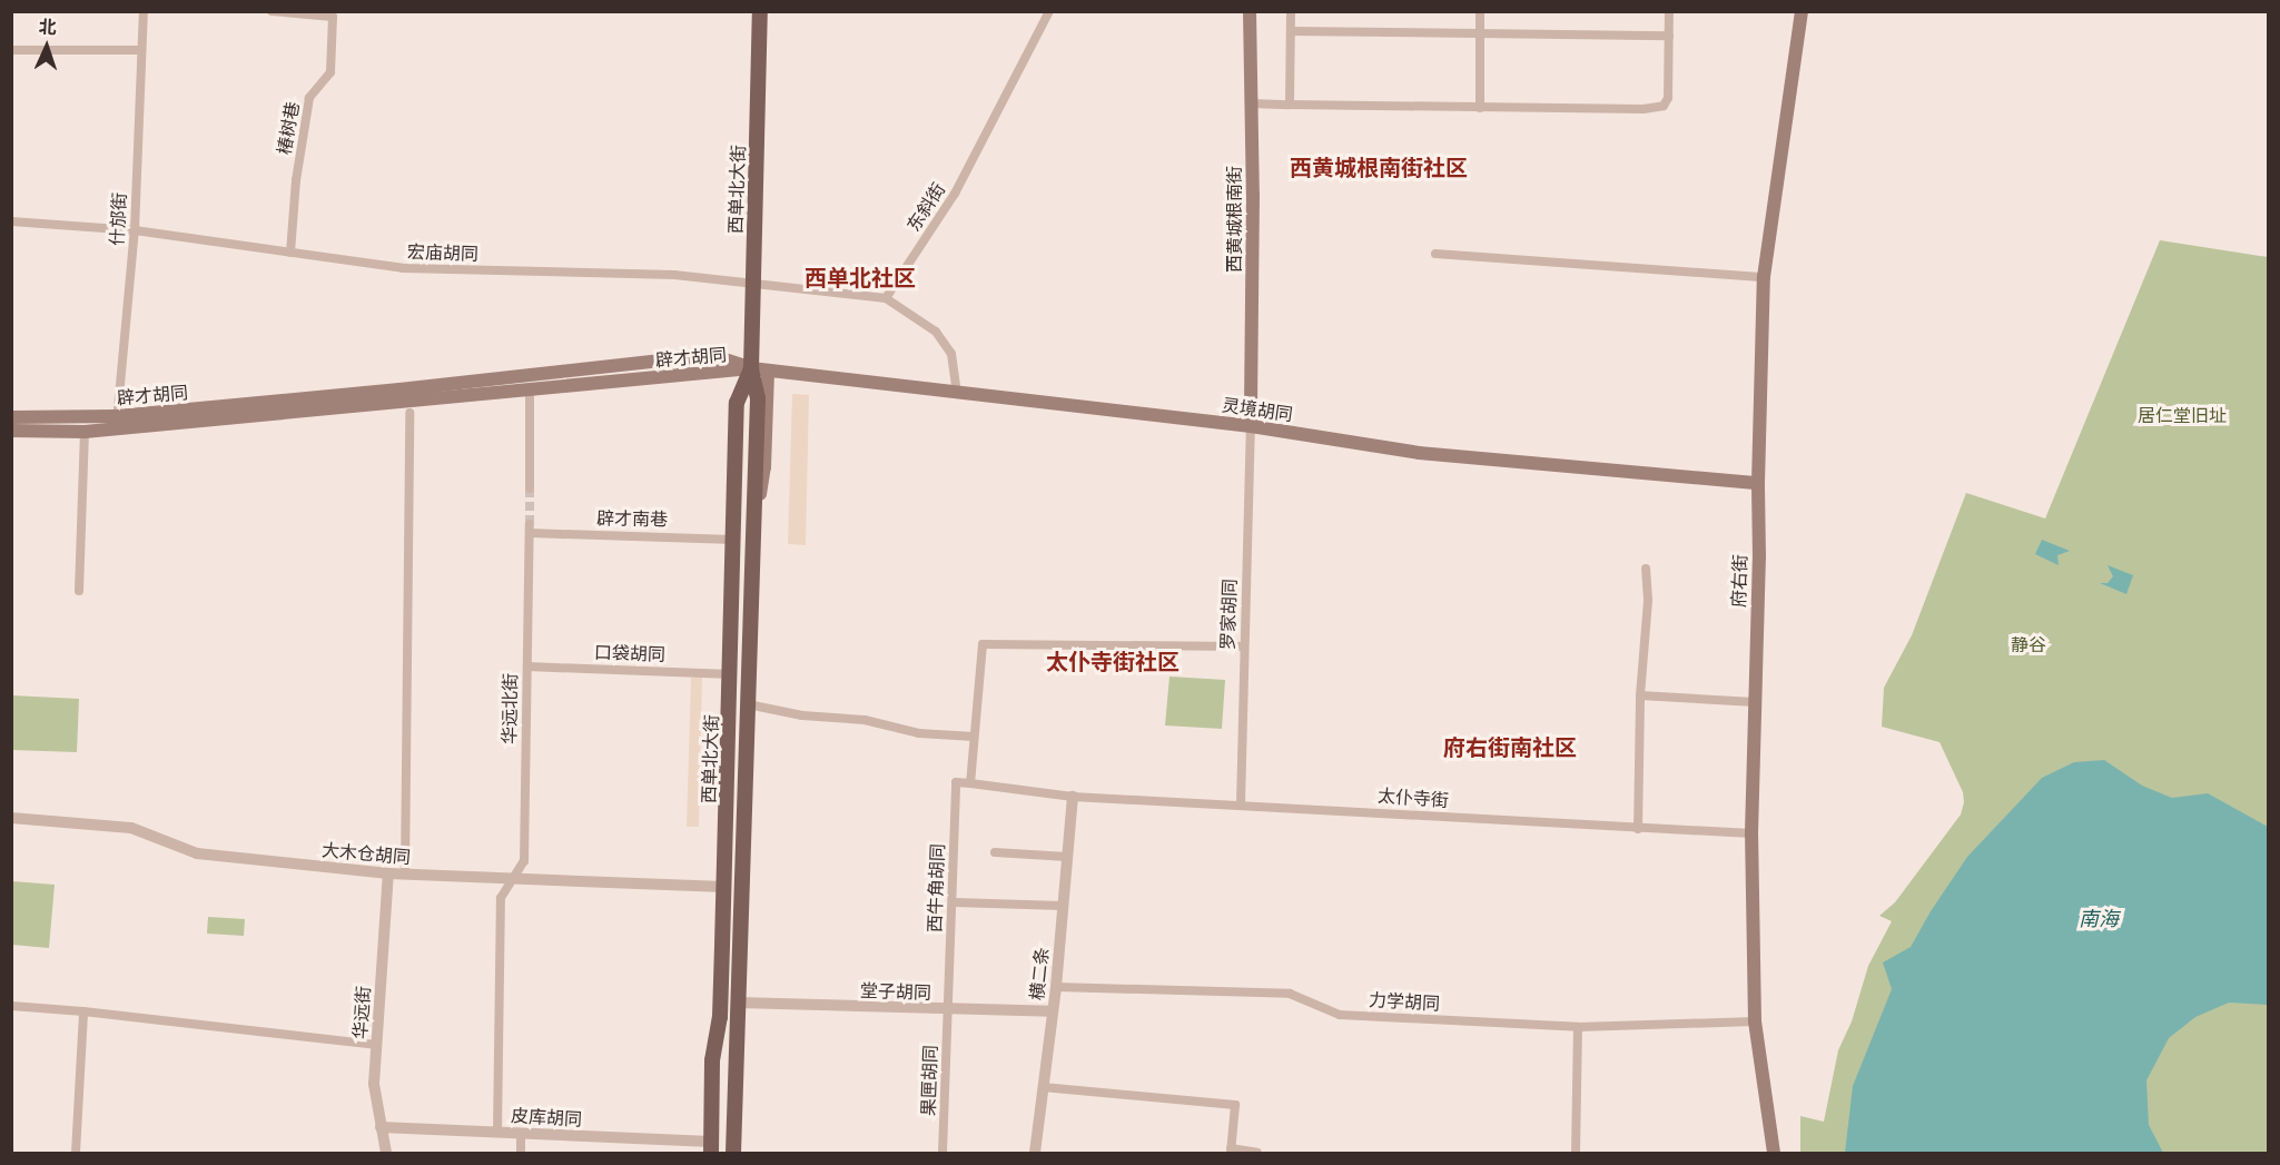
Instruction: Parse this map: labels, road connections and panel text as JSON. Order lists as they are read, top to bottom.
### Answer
{
  "streets": {
    "main road": [
      "西单北大街",
      "西黄城根南街",
      "辟才胡同",
      "灵境胡同",
      "府右街"
    ],
    "street": [
      "椿树巷",
      "东斜街",
      "什邡街",
      "宏庙胡同",
      "辟才南巷",
      "罗家胡同",
      "口袋胡同",
      "华远北街",
      "太仆寺街",
      "大木仓胡同",
      "西牛角胡同",
      "横二条",
      "堂子胡同",
      "力学胡同",
      "华远街",
      "果匣胡同",
      "皮库胡同"
    ]
  },
  "crossings": [
    ["椿树巷", "宏庙胡同"],
    ["西单北大街", "宏庙胡同"],
    ["西单北大街", "辟才胡同"],
    ["西单北大街", "灵境胡同"],
    ["西单北大街", "辟才南巷"],
    ["西单北大街", "口袋胡同"],
    ["西单北大街", "大木仓胡同"],
    ["西单北大街", "堂子胡同"],
    ["西单北大街", "皮库胡同"],
    ["什邡街", "宏庙胡同"],
    ["什邡街", "辟才胡同"],
    ["西黄城根南街", "灵境胡同"],
    ["西黄城根南街", "罗家胡同"],
    ["辟才胡同", "灵境胡同"],
    ["灵境胡同", "府右街"],
    ["灵境胡同", "罗家胡同"],
    ["辟才南巷", "华远北街"],
    ["府右街", "太仆寺街"],
    ["府右街", "力学胡同"],
    ["罗家胡同", "太仆寺街"],
    ["口袋胡同", "华远北街"],
    ["华远北街", "大木仓胡同"],
    ["华远北街", "皮库胡同"],
    ["太仆寺街", "西牛角胡同"],
    ["太仆寺街", "横二条"],
    ["大木仓胡同", "华远街"],
    ["西牛角胡同", "堂子胡同"],
    ["西牛角胡同", "果匣胡同"],
    ["横二条", "堂子胡同"],
    ["横二条", "力学胡同"],
    ["堂子胡同", "果匣胡同"],
    ["华远街", "皮库胡同"]
  ],
  "districts": [
    "西黄城根南街社区",
    "西单北社区",
    "太仆寺街社区",
    "府右街南社区"
  ],
  "water": ["南海"],
  "parks": ["居仁堂旧址", "静谷"],
  "north": "top"
}
